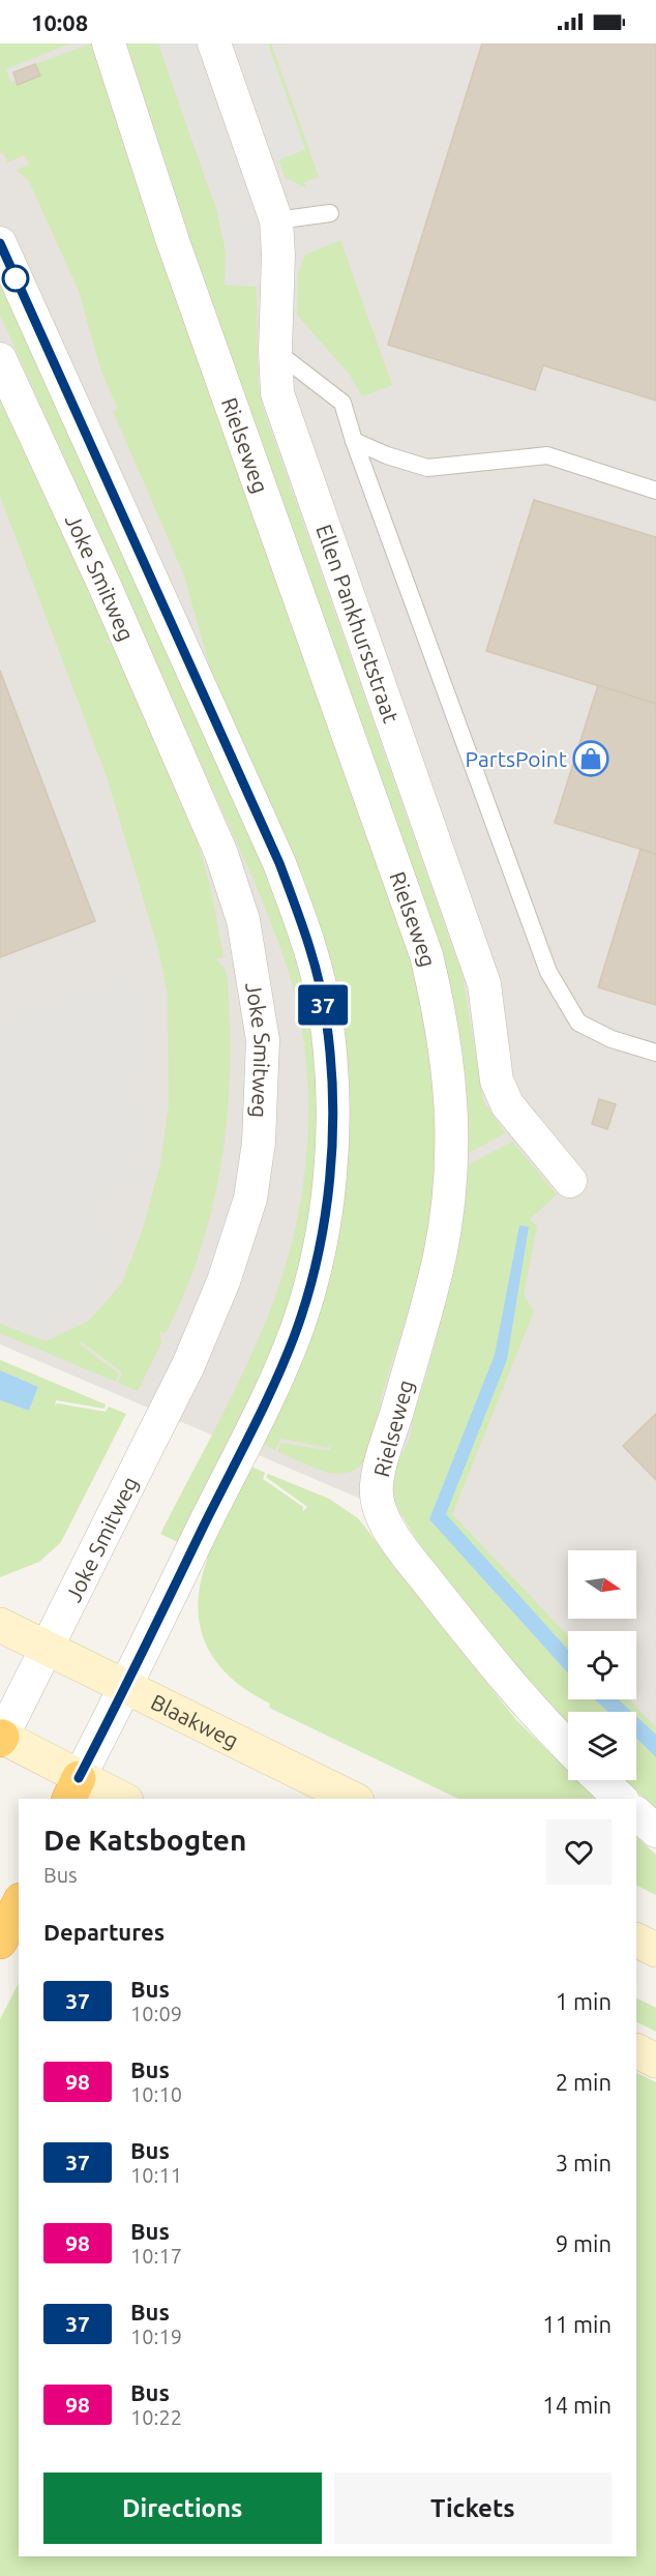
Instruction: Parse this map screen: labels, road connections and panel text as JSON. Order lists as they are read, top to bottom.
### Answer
{
  "streets": {
    "main road": ["Blaakweg"],
    "street": ["Rielseweg", "Joke Smitweg", "Ellen Pankhurststraat"]
  },
  "crossings": [
    ["Joke Smitweg", "Blaakweg"]
  ],
  "places": {
    "shop": ["PartsPoint"]
  },
  "lines": ["bus line 37"],
  "north": "right",
  "page": {
    "status": "10:08",
    "on_map": "37",
    "heading": [
      ["De Katsbogten", "Bus"],
      "Departures"
    ],
    "list": [
      {
        "mark": "37",
        "name": "Bus",
        "note": "10:09",
        "value": "1 min"
      },
      {
        "mark": "98",
        "name": "Bus",
        "note": "10:10",
        "value": "2 min"
      },
      {
        "mark": "37",
        "name": "Bus",
        "note": "10:11",
        "value": "3 min"
      },
      {
        "mark": "98",
        "name": "Bus",
        "note": "10:17",
        "value": "9 min"
      },
      {
        "mark": "37",
        "name": "Bus",
        "note": "10:19",
        "value": "11 min"
      },
      {
        "mark": "98",
        "name": "Bus",
        "note": "10:22",
        "value": "14 min"
      }
    ],
    "buttons": ["Directions", "Tickets"]
  }
}
